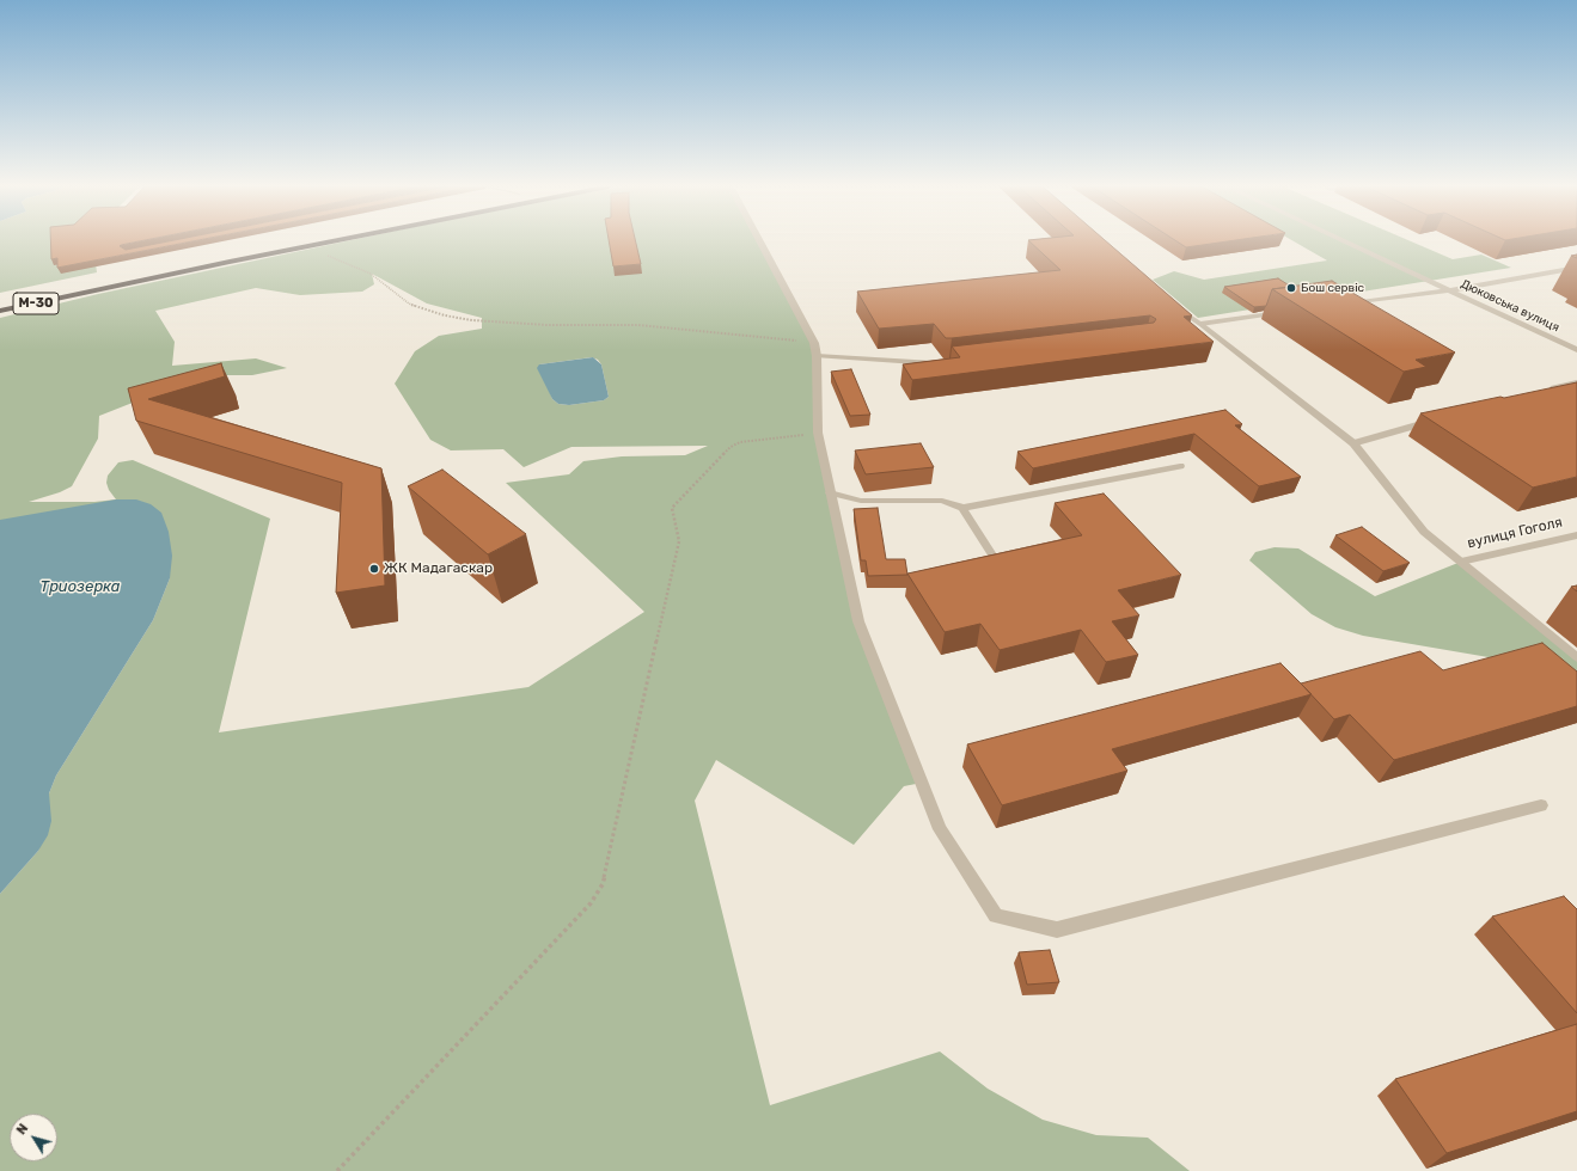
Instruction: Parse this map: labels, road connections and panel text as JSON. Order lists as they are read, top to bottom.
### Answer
{
  "streets": {
    "highway": ["М-30"],
    "street": ["Дюковська вулиця", "вулиця Гоголя"]
  },
  "water": ["Триозерка"],
  "places": ["Бош сервіс", "ЖК Мадагаскар"],
  "north": "top left"
}
